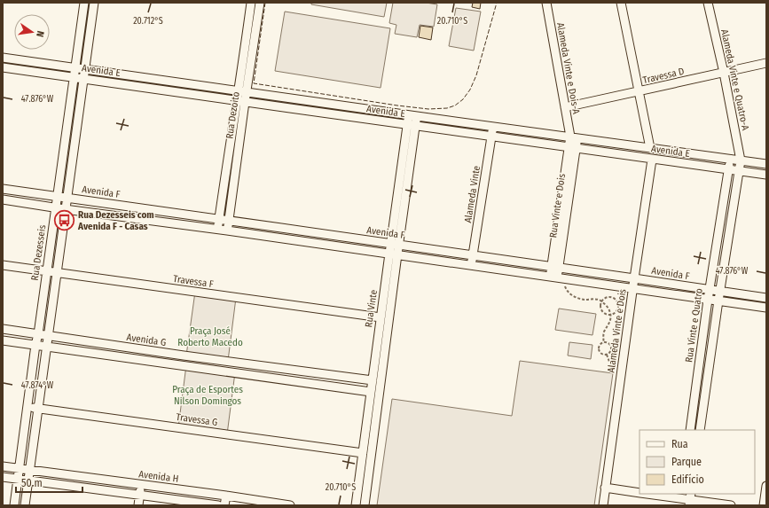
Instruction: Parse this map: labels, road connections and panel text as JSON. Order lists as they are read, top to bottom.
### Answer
{
  "streets": {
    "street": [
      "Alameda Vinte e Dois-A",
      "Avenida E",
      "Travessa D",
      "Alameda Vinte e Quatro-A",
      "Rua Dezoito",
      "Avenida F",
      "Alameda Vinte",
      "Rua Vinte e Dois",
      "Rua Dezesseis",
      "Travessa F",
      "Rua Vinte",
      "Rua Vinte e Quatro",
      "Alameda Vinte e Dois",
      "Avenida G",
      "Travessa G",
      "Avenida H"
    ]
  },
  "crossings": [
    ["Alameda Vinte e Dois-A", "Avenida E"],
    ["Alameda Vinte e Dois-A", "Travessa D"],
    ["Alameda Vinte e Dois-A", "Rua Vinte e Dois"],
    ["Avenida E", "Alameda Vinte e Quatro-A"],
    ["Avenida E", "Rua Dezoito"],
    ["Avenida E", "Alameda Vinte"],
    ["Avenida E", "Rua Vinte e Dois"],
    ["Avenida E", "Rua Dezesseis"],
    ["Avenida E", "Rua Vinte"],
    ["Avenida E", "Rua Vinte e Quatro"],
    ["Avenida E", "Alameda Vinte e Dois"],
    ["Travessa D", "Alameda Vinte e Quatro-A"],
    ["Rua Dezoito", "Avenida F"],
    ["Avenida F", "Alameda Vinte"],
    ["Avenida F", "Rua Vinte e Dois"],
    ["Avenida F", "Rua Dezesseis"],
    ["Avenida F", "Rua Vinte"],
    ["Avenida F", "Rua Vinte e Quatro"],
    ["Avenida F", "Alameda Vinte e Dois"],
    ["Rua Dezesseis", "Travessa F"],
    ["Rua Dezesseis", "Avenida G"],
    ["Rua Dezesseis", "Travessa G"],
    ["Rua Dezesseis", "Avenida H"],
    ["Travessa F", "Rua Vinte"],
    ["Rua Vinte", "Avenida G"],
    ["Rua Vinte", "Travessa G"]
  ],
  "parks": ["Praça José Roberto Macedo", "Praça de Esportes Nilson Domingos"],
  "places": {
    "bus stop": ["Rua Dezesseis com Avenida F - Casas"]
  },
  "legend": ["Rua", "Parque", "Edifício"],
  "scale_bar": "50 m",
  "north": "right",
  "coordinates": [
    "20.712°S",
    "20.710°S",
    "47.876°W",
    "47.874°W"
  ]
}
